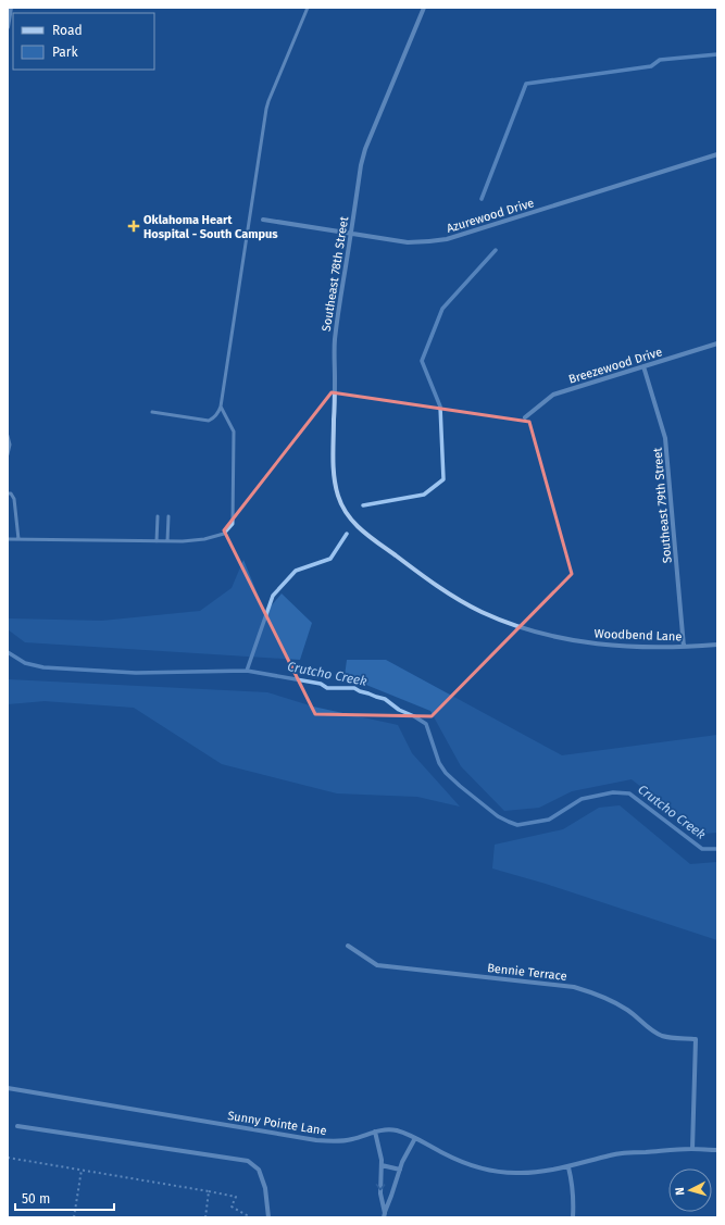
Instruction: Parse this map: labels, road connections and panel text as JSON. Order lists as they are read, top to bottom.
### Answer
{
  "streets": {
    "street": [
      "Azurewood Drive",
      "Southeast 78th Street",
      "Breezewood Drive",
      "Southeast 79th Street",
      "Woodbend Lane",
      "Bennie Terrace",
      "Sunny Pointe Lane"
    ]
  },
  "crossings": [
    ["Azurewood Drive", "Southeast 78th Street"],
    ["Southeast 78th Street", "Woodbend Lane"],
    ["Breezewood Drive", "Southeast 79th Street"],
    ["Southeast 79th Street", "Woodbend Lane"],
    ["Bennie Terrace", "Sunny Pointe Lane"]
  ],
  "water": ["Crutcho Creek"],
  "places": {
    "health": ["Oklahoma Heart Hospital - South Campus"]
  },
  "legend": ["Road", "Park"],
  "scale_bar": "50 m",
  "north": "left"
}
